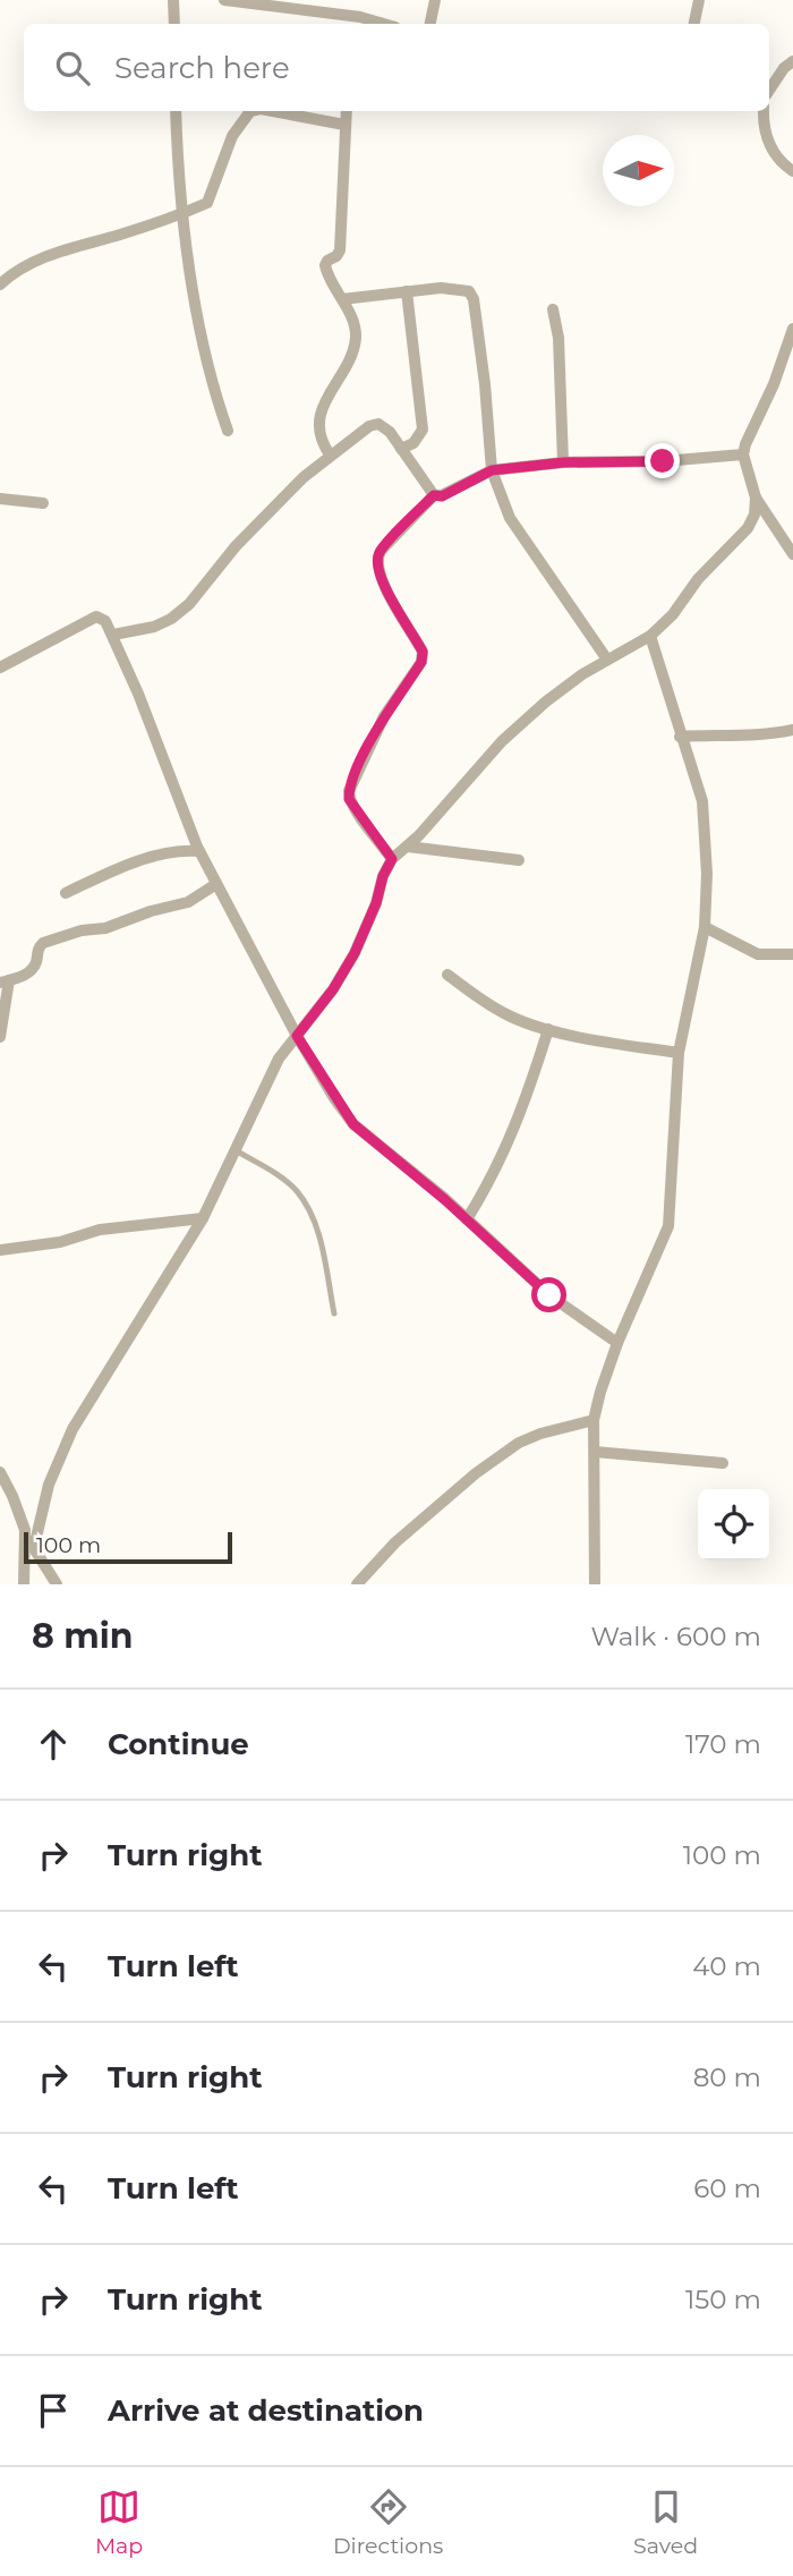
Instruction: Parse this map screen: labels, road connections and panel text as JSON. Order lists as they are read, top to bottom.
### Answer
{
  "scale_bar": "100 m",
  "north": "right",
  "page": {
    "search": "Search here",
    "scale": "100 m",
    "heading": ["8 min", "Walk · 600 m"],
    "list": [
      ["Continue", "170 m"],
      ["Turn right", "100 m"],
      ["Turn left", "40 m"],
      ["Turn right", "80 m"],
      ["Turn left", "60 m"],
      ["Turn right", "150 m"],
      "Arrive at destination"
    ],
    "nav": ["Map", "Directions", "Saved"]
  }
}
